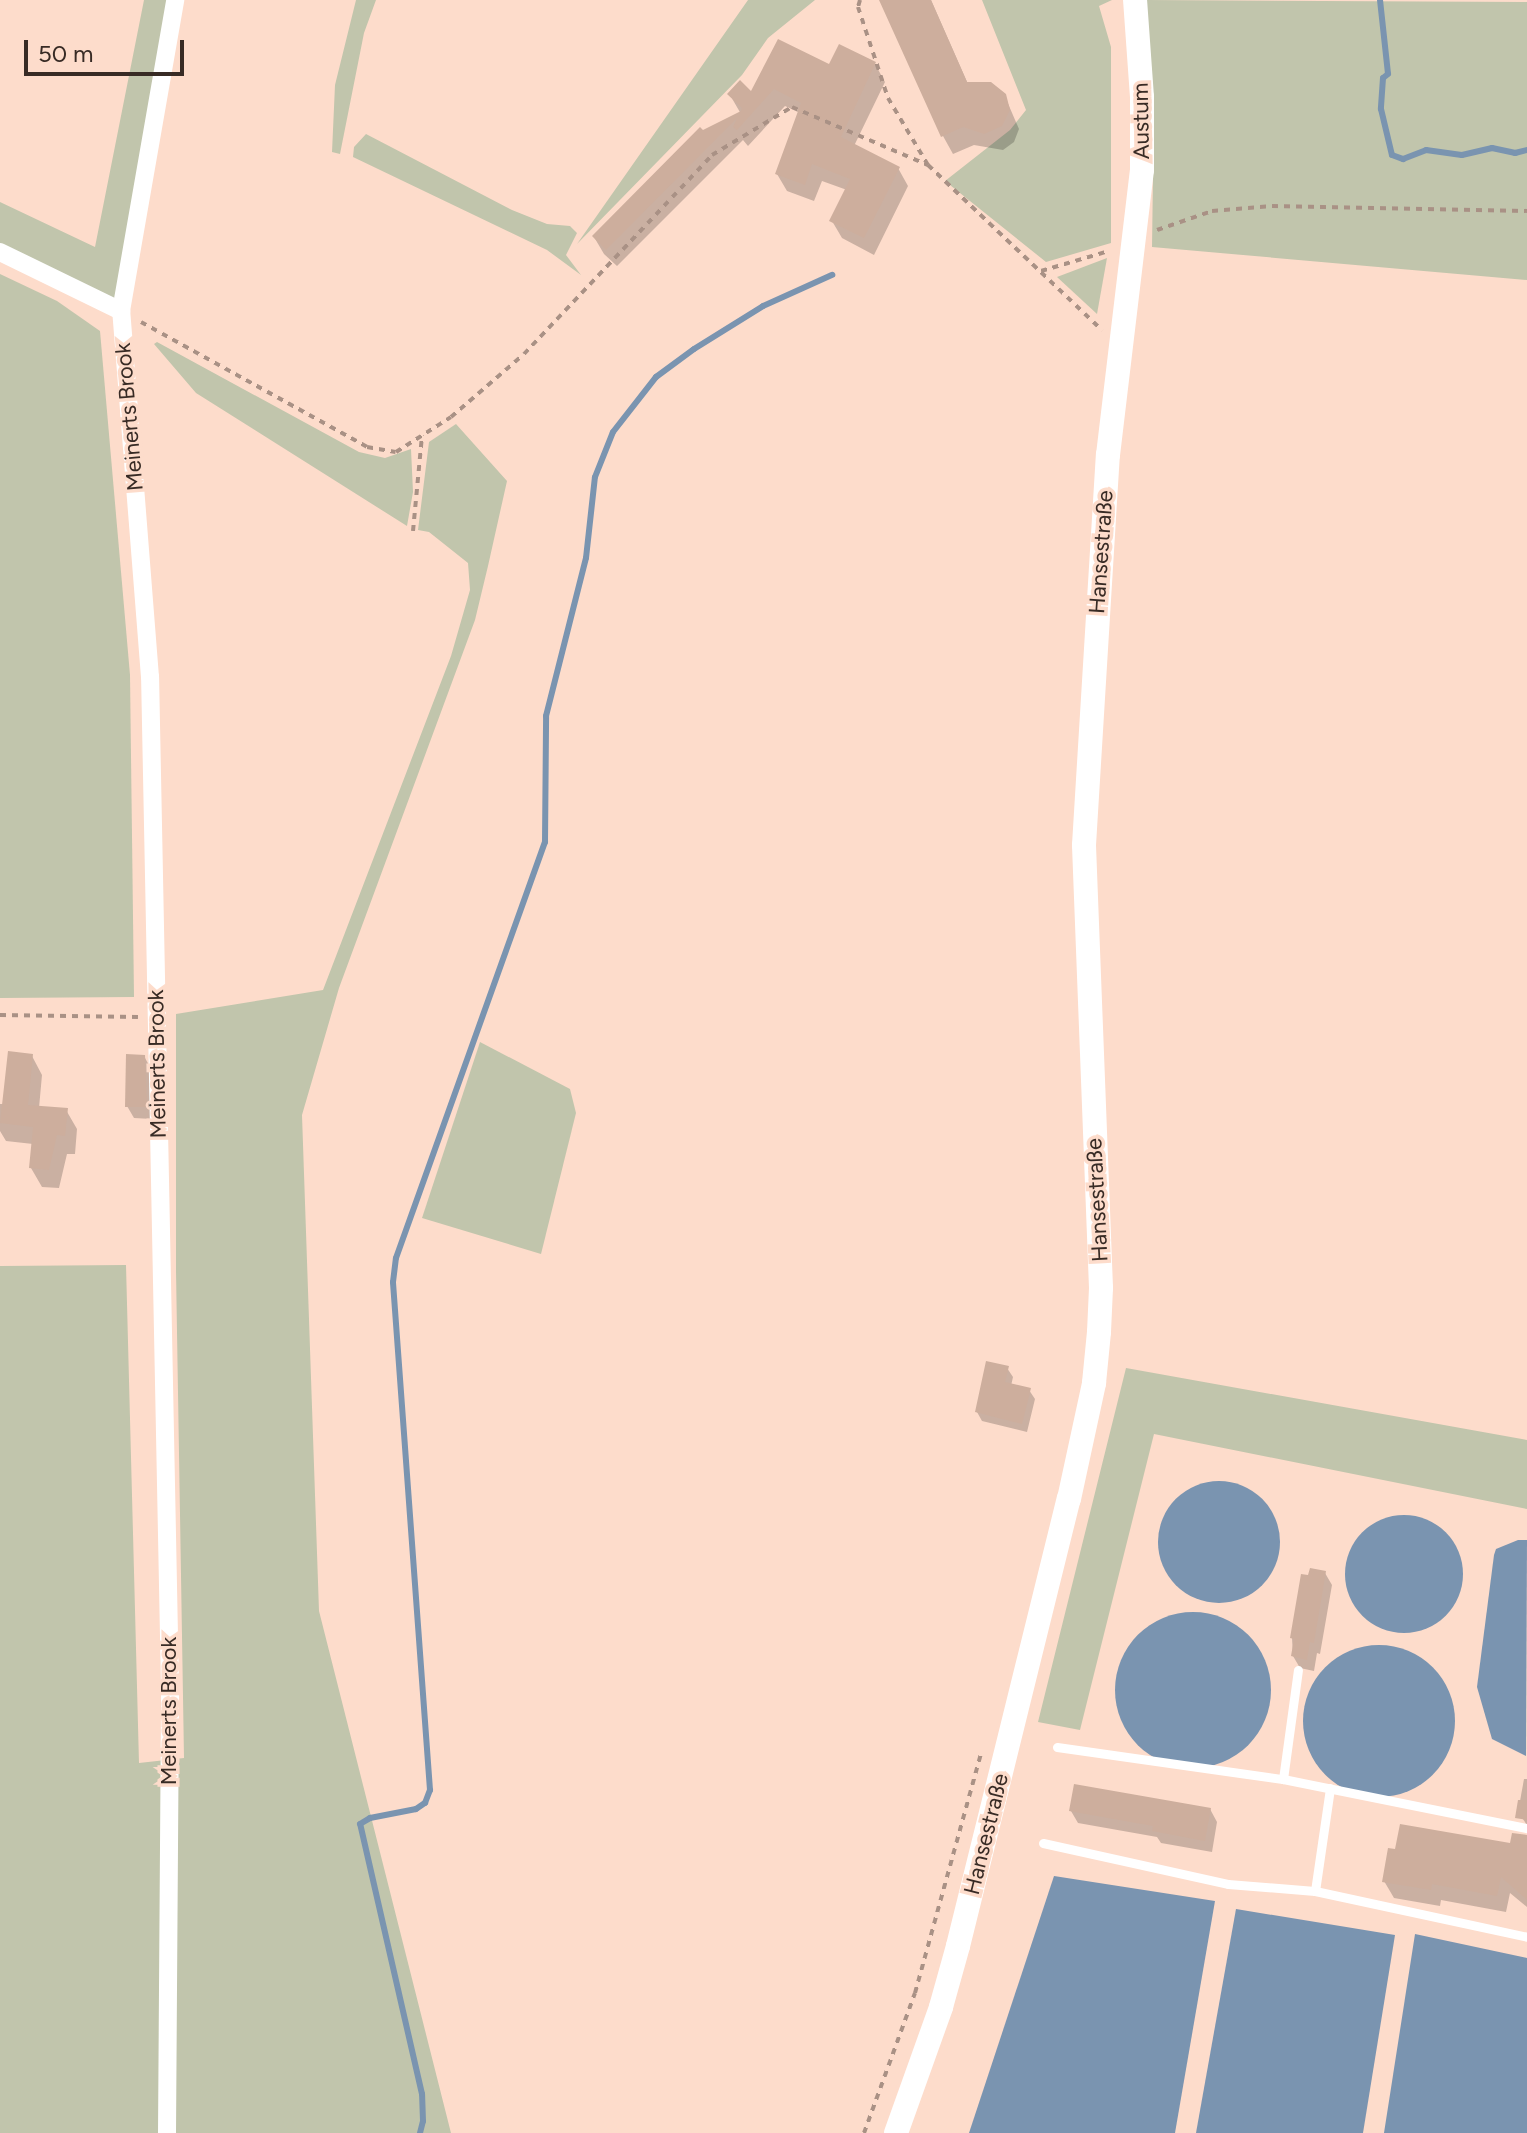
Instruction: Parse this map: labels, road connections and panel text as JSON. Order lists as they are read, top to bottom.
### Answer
{
  "streets": {
    "street": ["Austum", "Meinerts Brook", "Hansestraße"]
  },
  "crossings": [
    ["Austum", "Hansestraße"]
  ],
  "scale_bar": "50 m"
}
